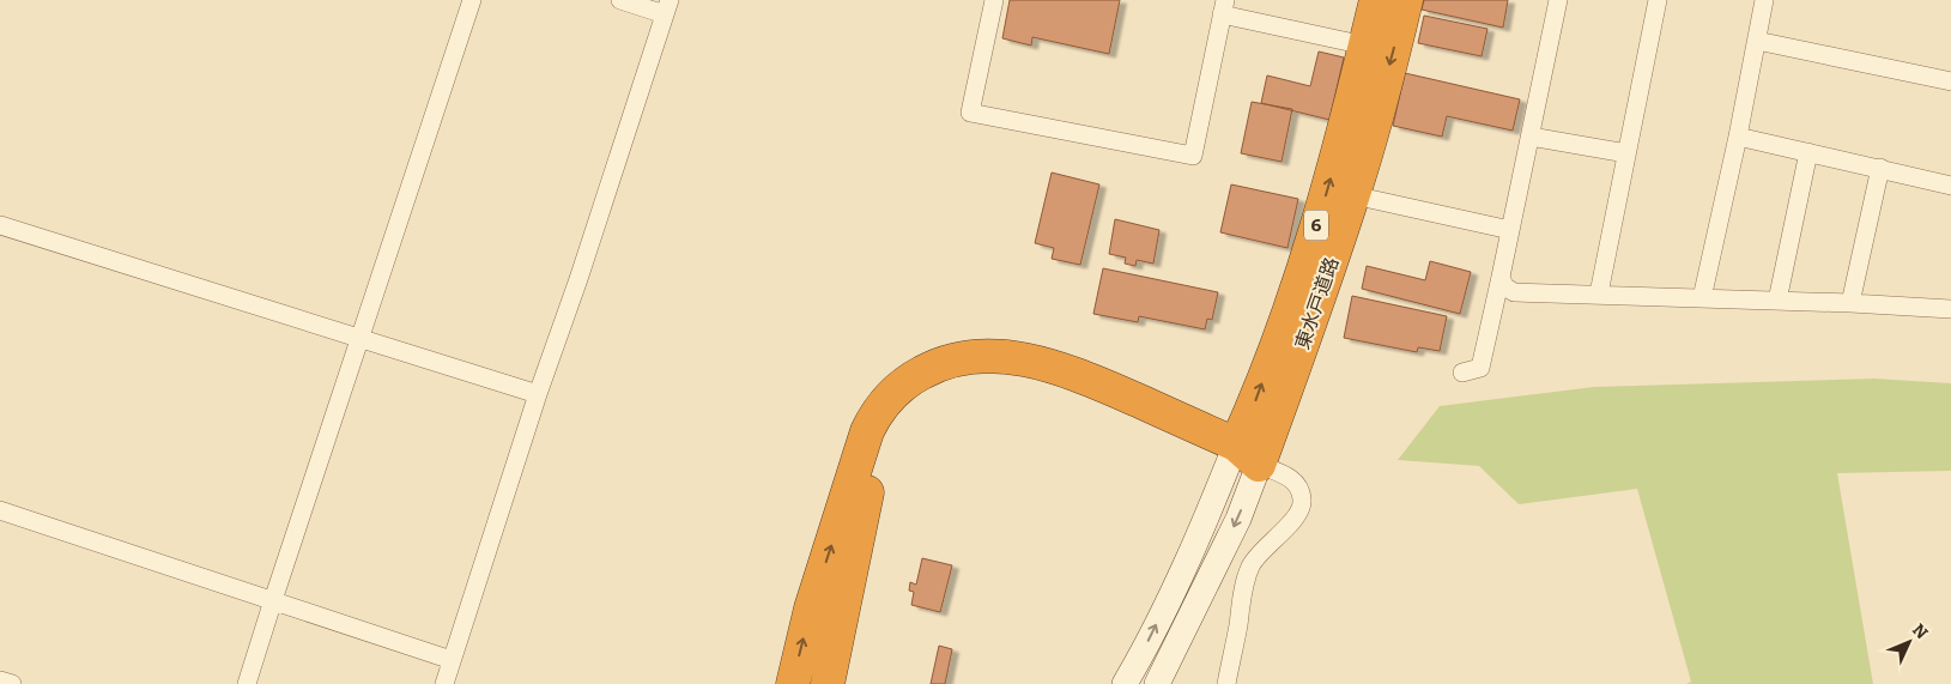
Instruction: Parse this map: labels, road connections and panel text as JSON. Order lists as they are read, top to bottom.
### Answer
{
  "streets": {
    "highway": ["6", "東水戸道路"]
  },
  "north": "top right"
}
